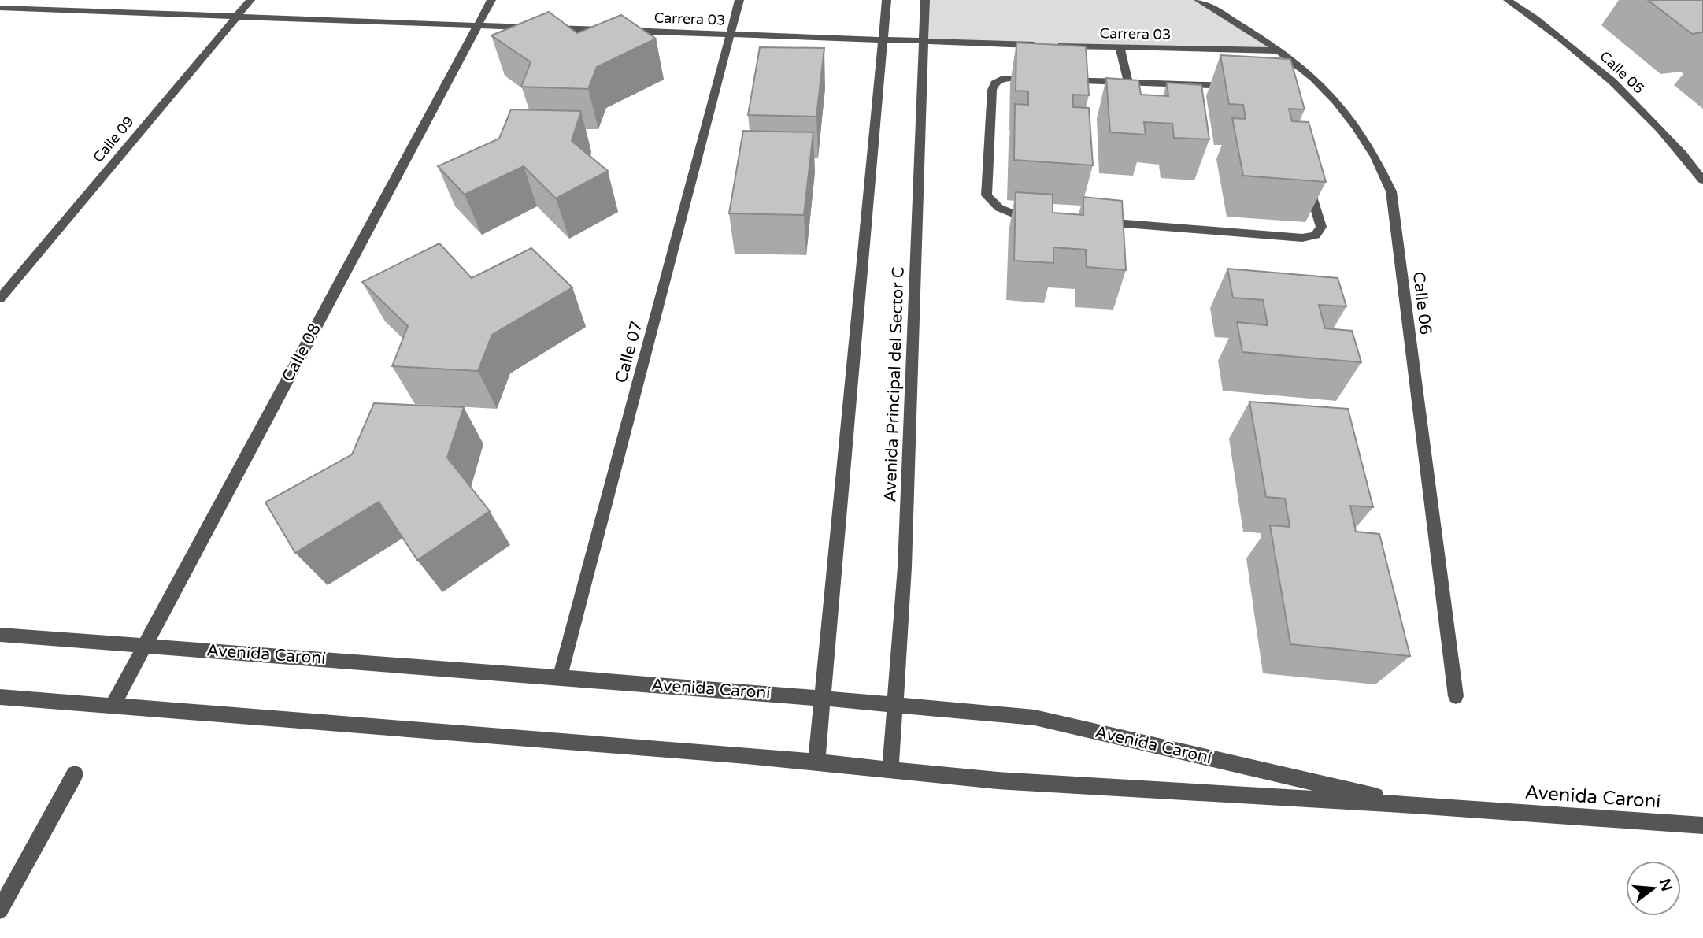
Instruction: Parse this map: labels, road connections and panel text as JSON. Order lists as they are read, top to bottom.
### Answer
{
  "streets": {
    "street": [
      "Carrera 03",
      "Calle 05",
      "Calle 09",
      "Calle 06",
      "Calle 07",
      "Calle 08",
      "Avenida Principal del Sector C",
      "Avenida Caroní"
    ]
  },
  "crossings": [
    ["Carrera 03", "Calle 06"],
    ["Carrera 03", "Calle 07"],
    ["Carrera 03", "Avenida Principal del Sector C"],
    ["Calle 07", "Avenida Caroní"],
    ["Calle 08", "Avenida Caroní"],
    ["Avenida Principal del Sector C", "Avenida Caroní"]
  ],
  "north": "right"
}
